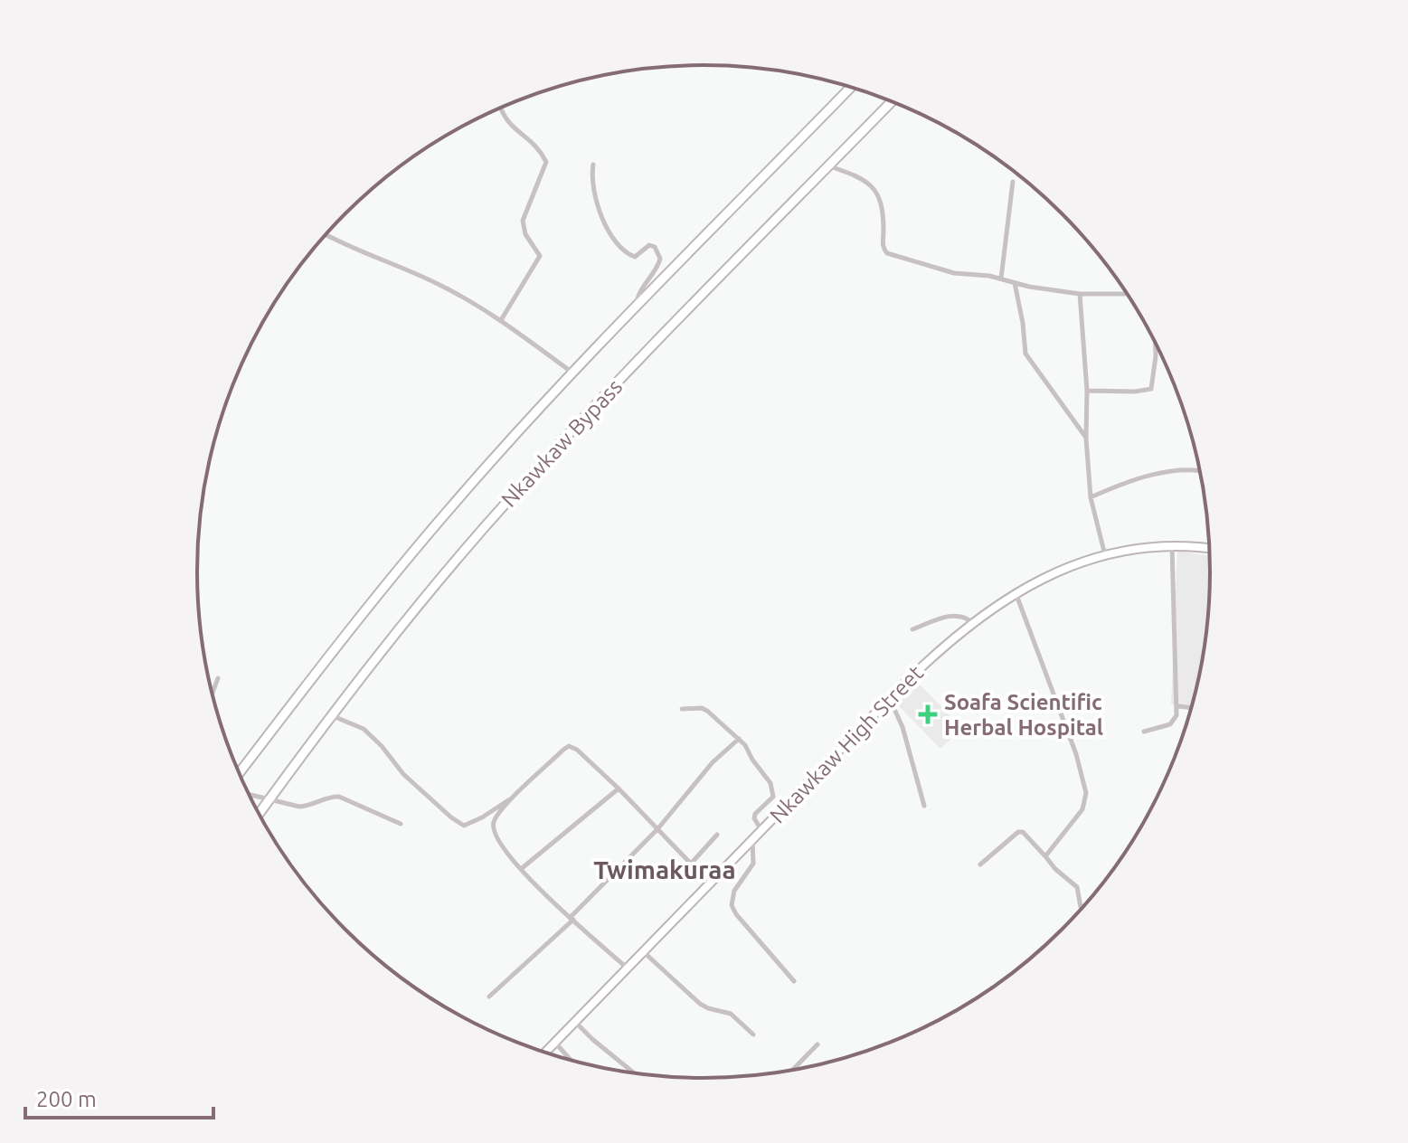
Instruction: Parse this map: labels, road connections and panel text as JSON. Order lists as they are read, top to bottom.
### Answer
{
  "streets": {
    "highway": ["Nkawkaw Bypass"],
    "main road": ["Nkawkaw High Street"]
  },
  "districts": ["Twimakuraa"],
  "places": {
    "health": ["Soafa Scientific Herbal Hospital"]
  },
  "scale_bar": "200 m"
}
